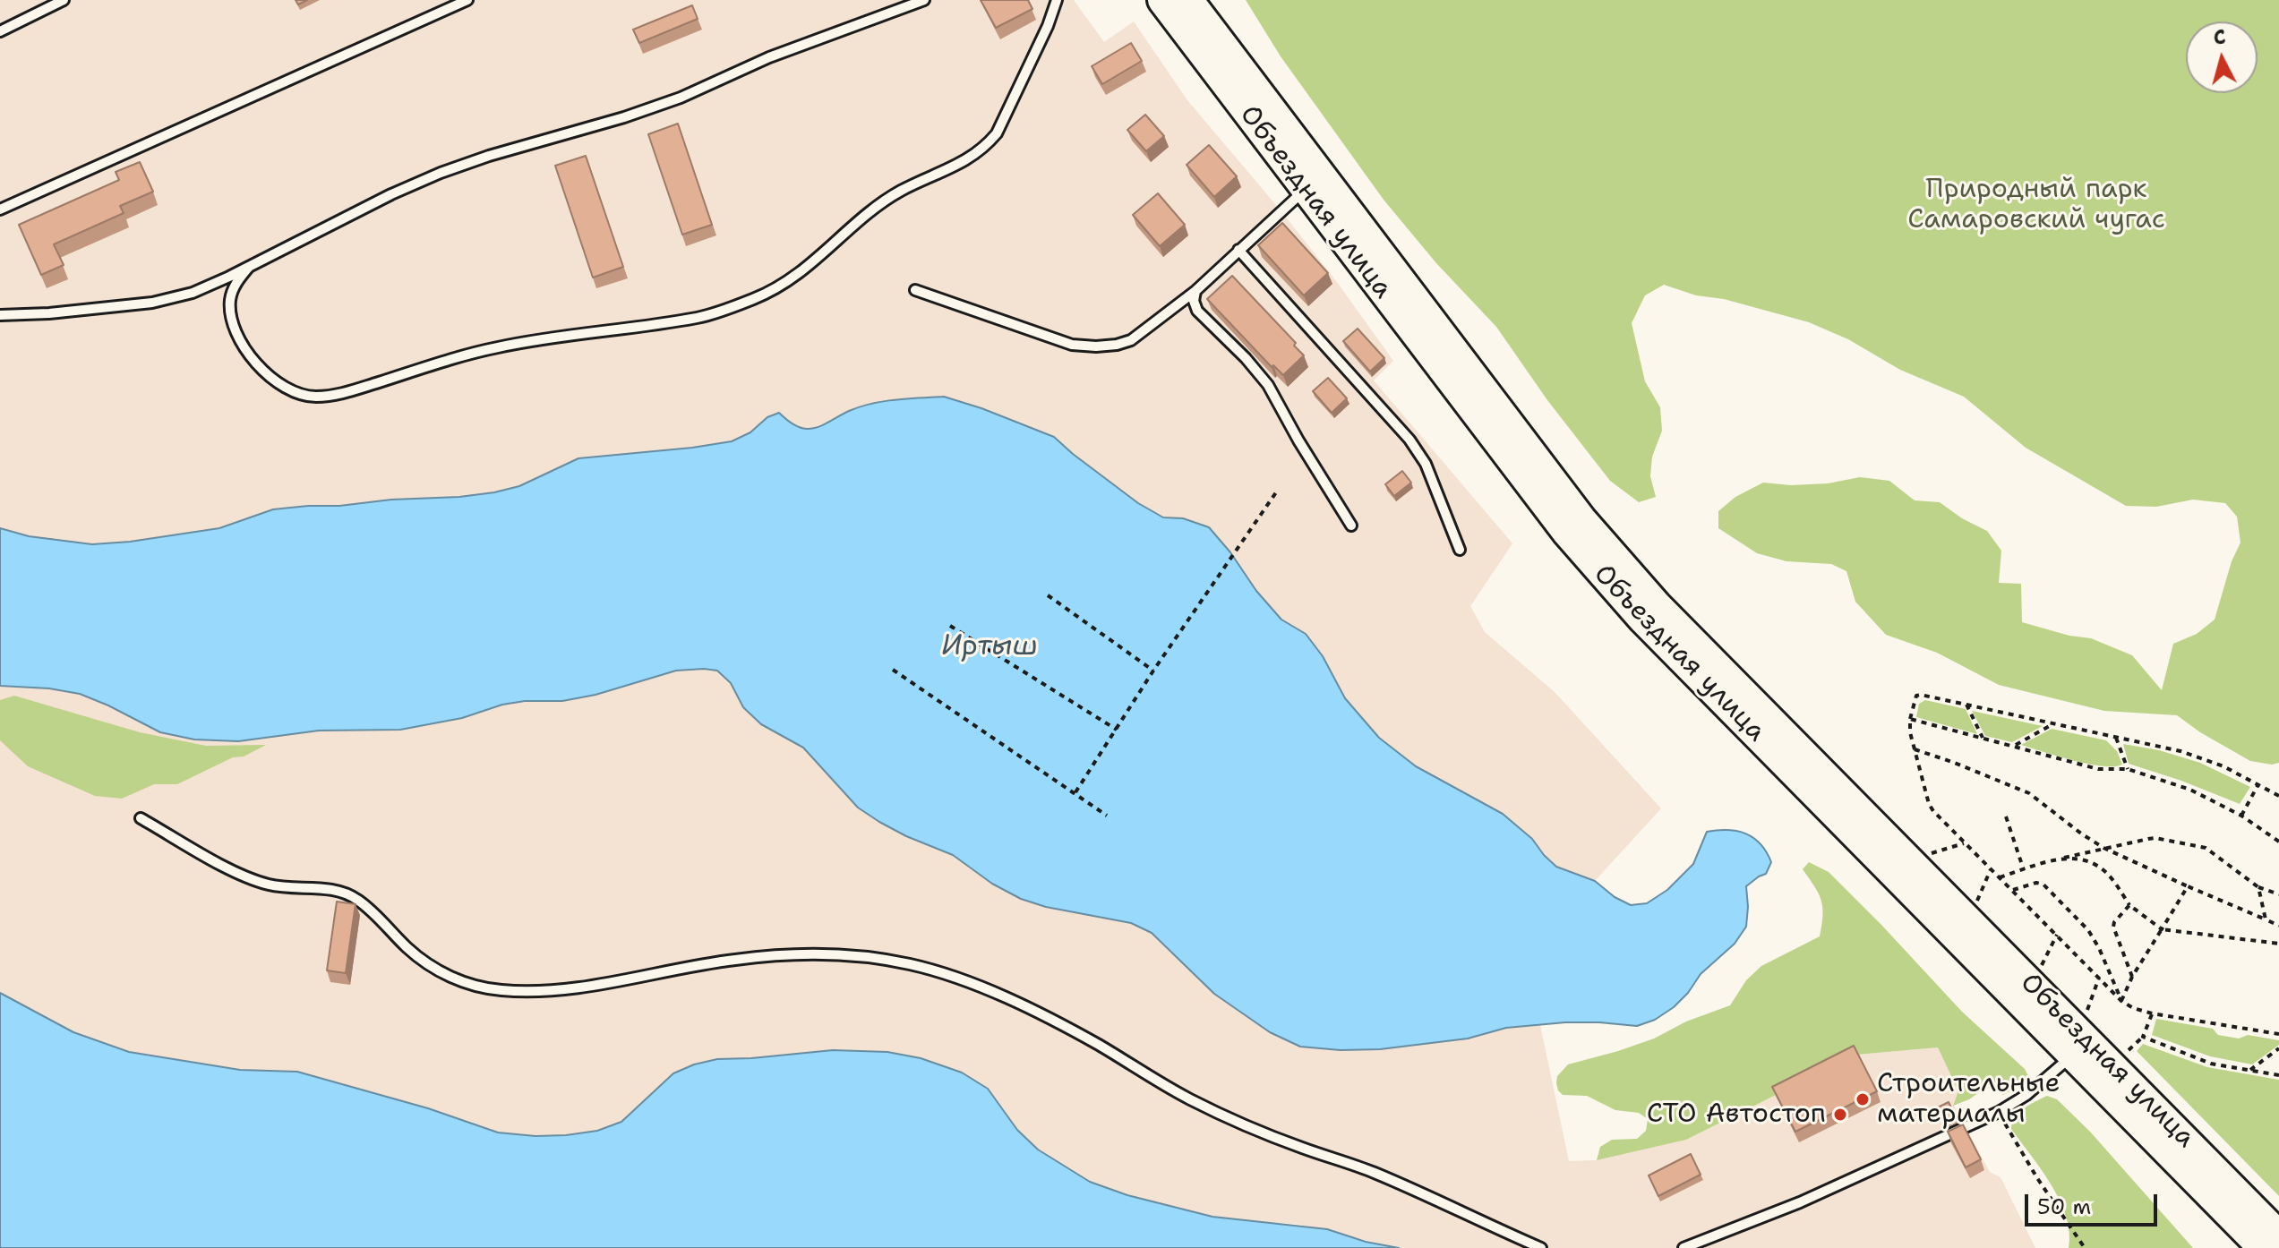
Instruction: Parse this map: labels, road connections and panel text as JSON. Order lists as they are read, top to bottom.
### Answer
{
  "streets": {
    "main road": ["Объездная улица"]
  },
  "water": ["Иртыш"],
  "parks": ["Природный парк Самаровский чугас"],
  "places": ["Строительные материалы", "СТО Автостоп"],
  "scale_bar": "50 m",
  "north": "top"
}
